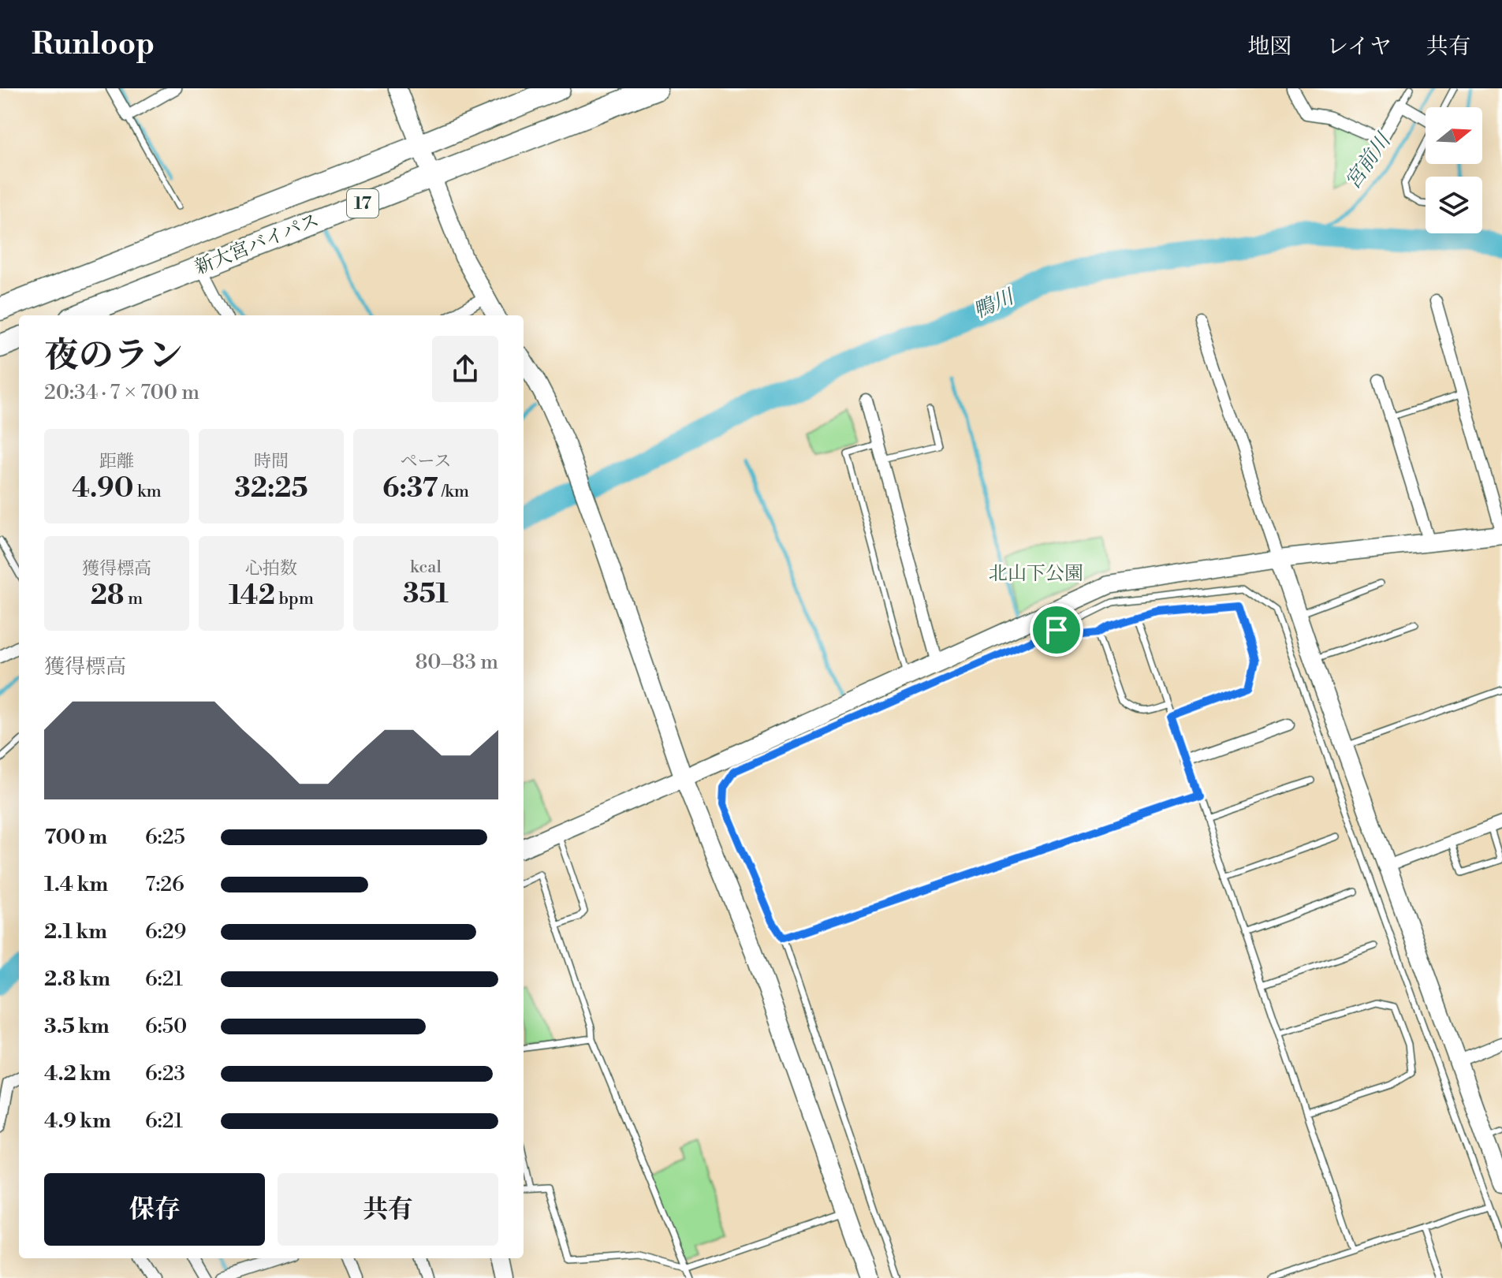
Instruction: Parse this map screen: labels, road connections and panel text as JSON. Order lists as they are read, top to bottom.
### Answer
{
  "streets": {
    "highway": ["17", "新大宮バイパス"]
  },
  "water": ["宮前川", "鴨川"],
  "parks": ["北山下公園"],
  "north": "right",
  "page": {
    "header": "Runloop",
    "nav": ["地図", "レイヤ", "共有"],
    "heading": ["夜のラン", "20:34 · 7 × 700 m"],
    "stats": [
      ["距離", "4.90 km"],
      ["時間", "32:25"],
      ["ペース", "6:37 /km"],
      ["獲得標高", "28 m"],
      ["心拍数", "142 bpm"],
      ["kcal", "351"]
    ],
    "chart": ["獲得標高", "80–83 m"],
    "list": [
      {
        "name": "700 m",
        "note": "6:25"
      },
      {
        "name": "1.4 km",
        "note": "7:26"
      },
      {
        "name": "2.1 km",
        "note": "6:29"
      },
      {
        "name": "2.8 km",
        "note": "6:21"
      },
      {
        "name": "3.5 km",
        "note": "6:50"
      },
      {
        "name": "4.2 km",
        "note": "6:23"
      },
      {
        "name": "4.9 km",
        "note": "6:21"
      }
    ],
    "buttons": ["保存", "共有"]
  }
}
